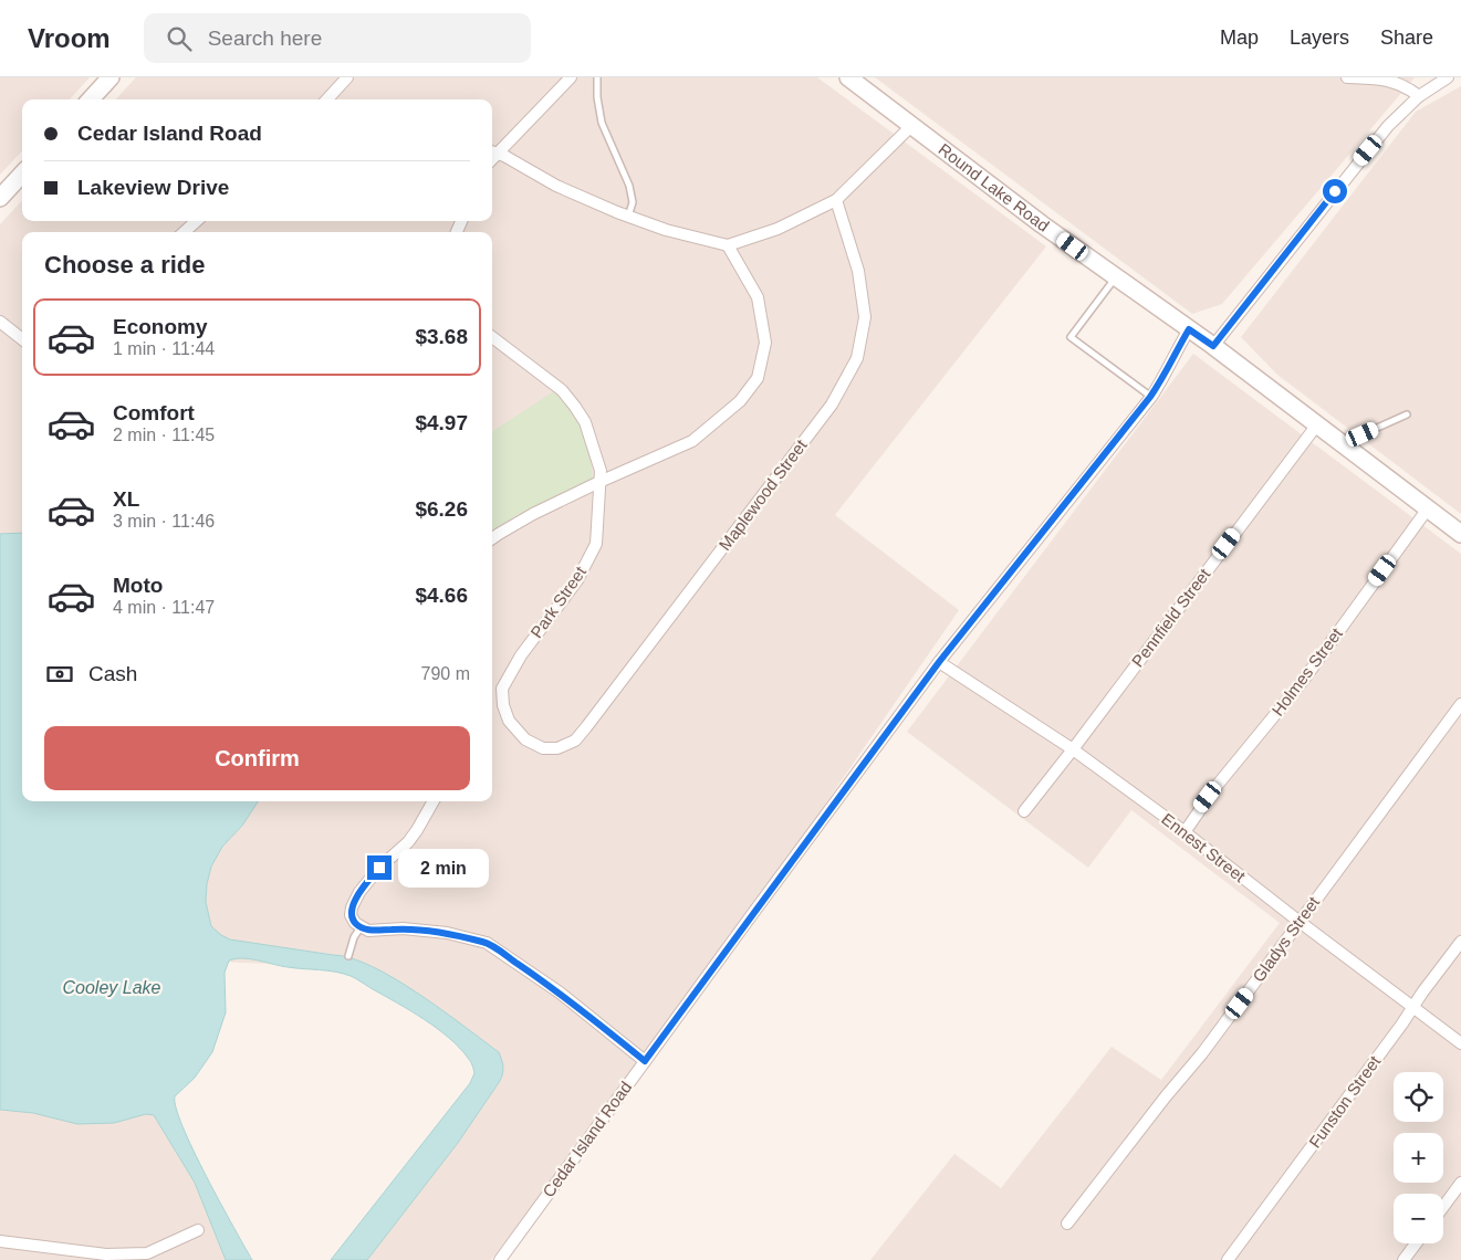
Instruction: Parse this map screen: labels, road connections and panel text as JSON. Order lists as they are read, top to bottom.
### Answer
{
  "streets": {
    "street": [
      "Round Lake Road",
      "Maplewood Street",
      "Park Street",
      "Pennfield Street",
      "Holmes Street",
      "Ennest Street",
      "Gladys Street",
      "Funston Street",
      "Cedar Island Road"
    ]
  },
  "crossings": [
    ["Round Lake Road", "Pennfield Street"],
    ["Round Lake Road", "Holmes Street"],
    ["Round Lake Road", "Cedar Island Road"],
    ["Maplewood Street", "Park Street"],
    ["Pennfield Street", "Ennest Street"],
    ["Holmes Street", "Ennest Street"],
    ["Ennest Street", "Gladys Street"],
    ["Ennest Street", "Funston Street"],
    ["Ennest Street", "Cedar Island Road"]
  ],
  "water": ["Cooley Lake"],
  "page": {
    "header": "Vroom",
    "search": "Search here",
    "nav": ["Map", "Layers", "Share"],
    "banner": ["Cedar Island Road", "Lakeview Drive"],
    "heading": "Choose a ride",
    "list": [
      {
        "name": "Economy",
        "note": "1 min · 11:44",
        "value": "$3.68"
      },
      {
        "name": "Comfort",
        "note": "2 min · 11:45",
        "value": "$4.97"
      },
      {
        "name": "XL",
        "note": "3 min · 11:46",
        "value": "$6.26"
      },
      {
        "name": "Moto",
        "note": "4 min · 11:47",
        "value": "$4.66"
      }
    ],
    "pay": ["Cash", "790 m"],
    "buttons": "Confirm",
    "bubble": "2 min",
    "map_buttons": ["+", "−"]
  }
}
